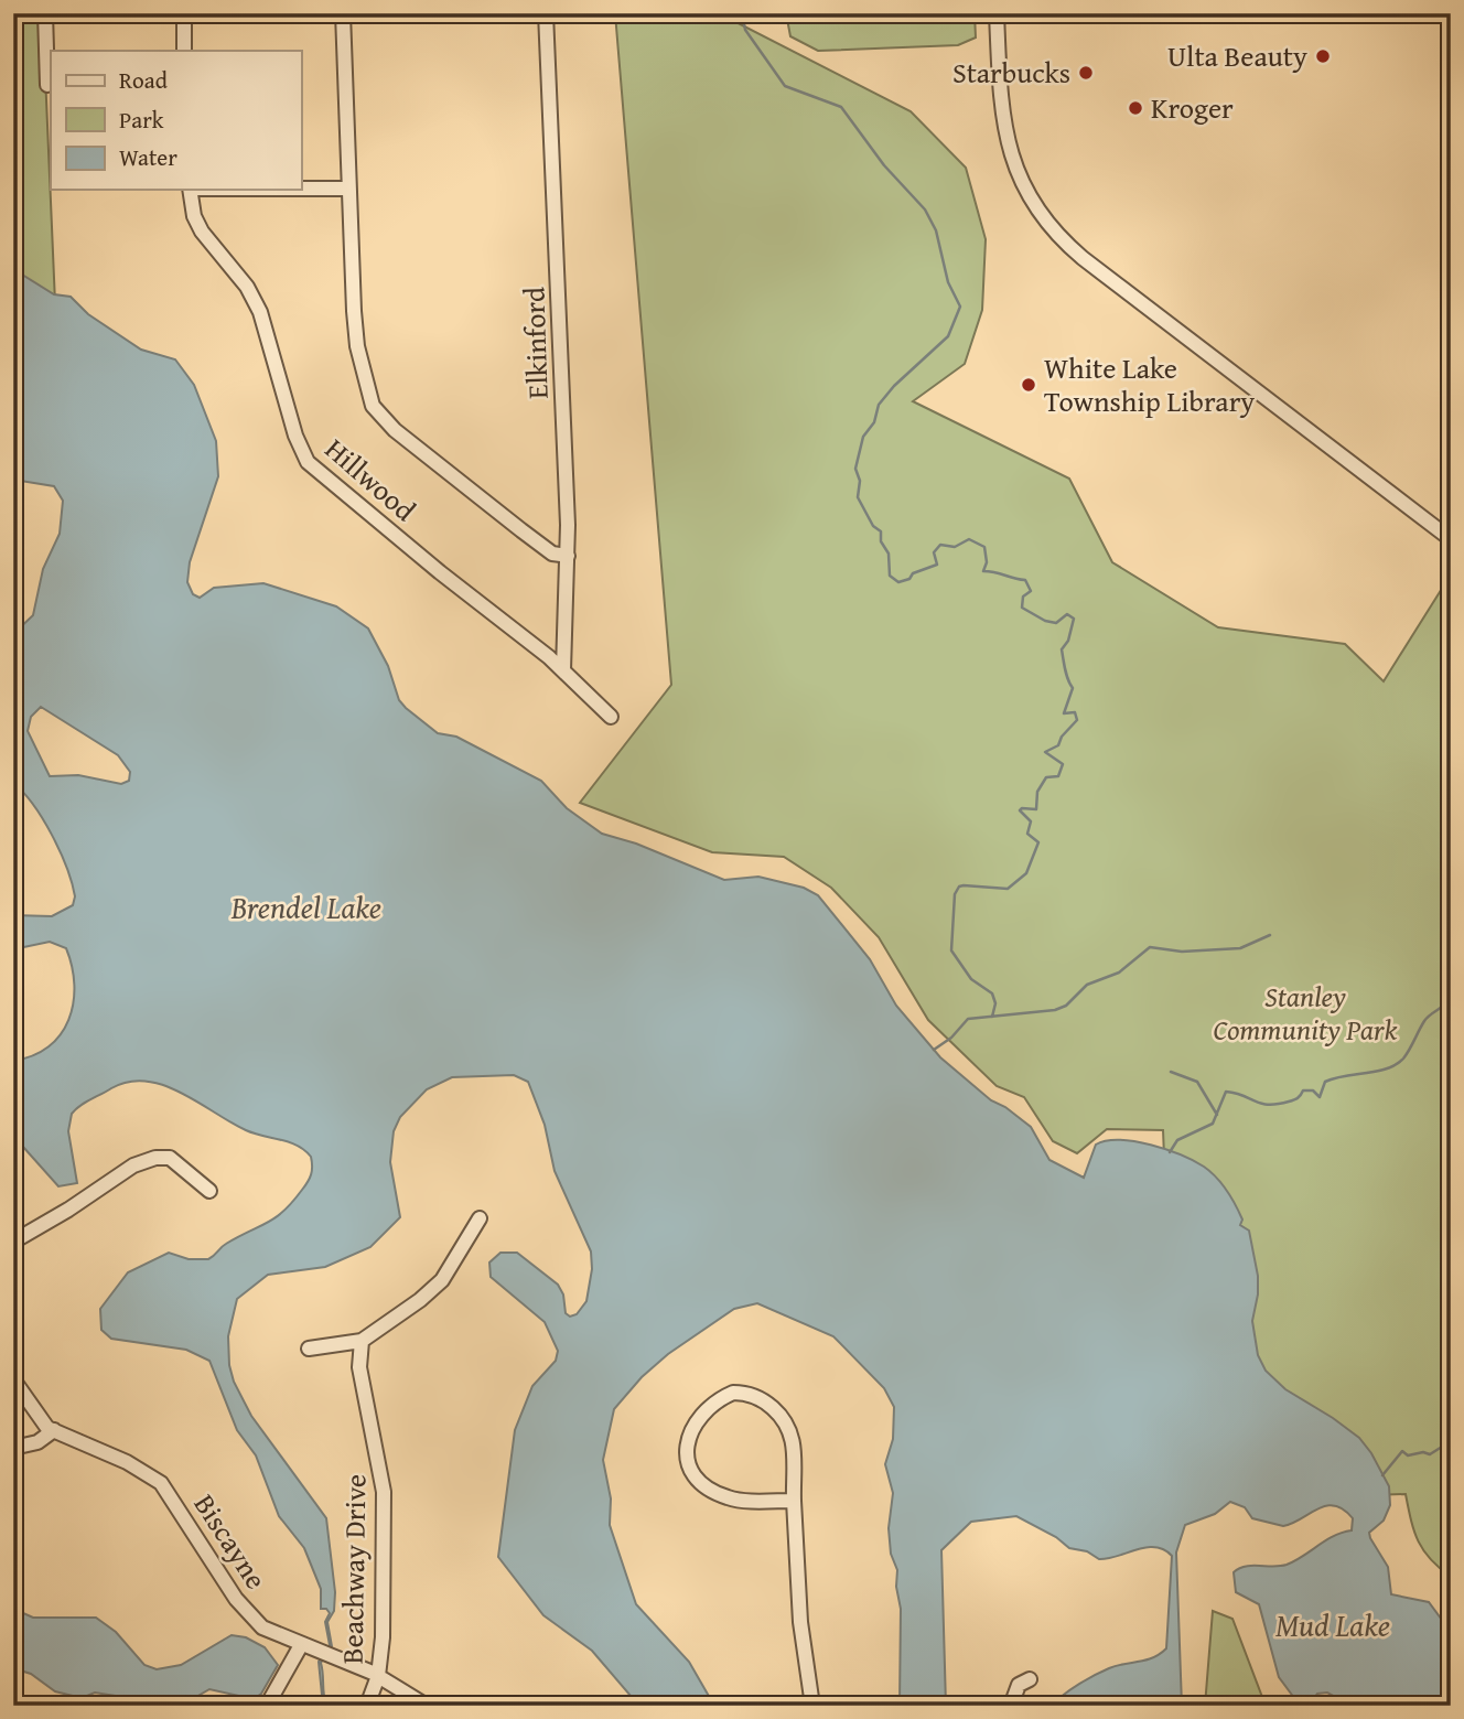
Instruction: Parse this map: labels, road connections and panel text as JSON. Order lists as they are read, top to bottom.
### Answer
{
  "streets": {
    "street": [
      "Elkinford",
      "Hillwood",
      "Biscayne",
      "Beachway Drive"
    ]
  },
  "crossings": [
    ["Elkinford", "Hillwood"],
    ["Biscayne", "Beachway Drive"]
  ],
  "water": ["Brendel Lake", "Mud Lake"],
  "parks": ["Stanley Community Park"],
  "places": [
    "Ulta Beauty",
    "Starbucks",
    "Kroger",
    "White Lake Township Library"
  ],
  "legend": ["Road", "Park", "Water"]
}
